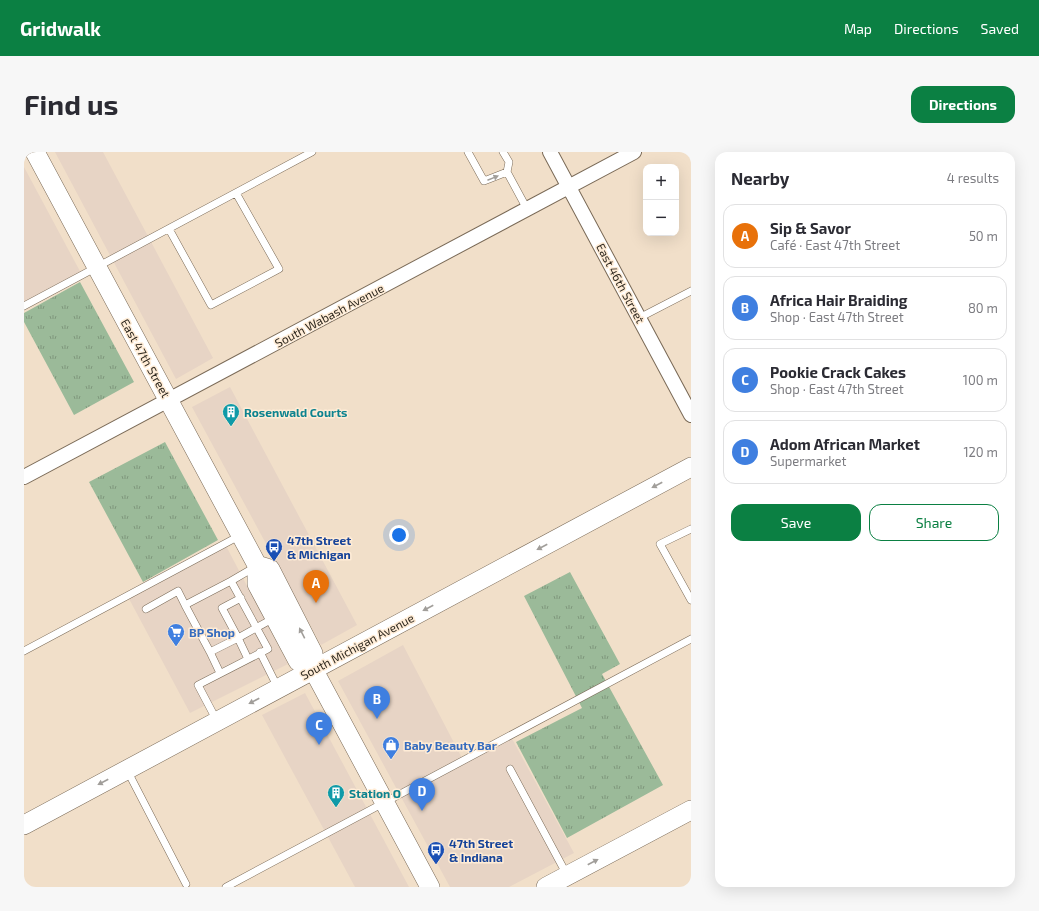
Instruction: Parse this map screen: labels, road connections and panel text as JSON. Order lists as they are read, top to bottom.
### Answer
{
  "streets": {
    "main road": ["East 47th Street", "South Michigan Avenue"],
    "street": ["East 46th Street", "South Wabash Avenue"]
  },
  "crossings": [
    ["East 46th Street", "South Wabash Avenue"],
    ["South Wabash Avenue", "East 47th Street"],
    ["East 47th Street", "South Michigan Avenue"]
  ],
  "one_way": ["South Michigan Avenue"],
  "places": {
    "building": ["Rosenwald Courts", "Station O"],
    "bus stop": ["47th Street & Michigan", "47th Street & Indiana"],
    "supermarket": ["BP Shop"],
    "shop": ["Baby Beauty Bar"]
  },
  "page": {
    "header": "Gridwalk",
    "nav": ["Map", "Directions", "Saved"],
    "buttons": [
      "Directions",
      ["Save", "Share"]
    ],
    "title": "Find us",
    "heading": ["Nearby", "4 results"],
    "map_buttons": ["+", "−"],
    "list": [
      {
        "mark": "A",
        "name": "Sip & Savor",
        "note": "Café · East 47th Street",
        "value": "50 m"
      },
      {
        "mark": "B",
        "name": "Africa Hair Braiding",
        "note": "Shop · East 47th Street",
        "value": "80 m"
      },
      {
        "mark": "C",
        "name": "Pookie Crack Cakes",
        "note": "Shop · East 47th Street",
        "value": "100 m"
      },
      {
        "mark": "D",
        "name": "Adom African Market",
        "note": "Supermarket",
        "value": "120 m"
      }
    ],
    "pins": [
      "A",
      "B",
      "C",
      "D"
    ]
  }
}
